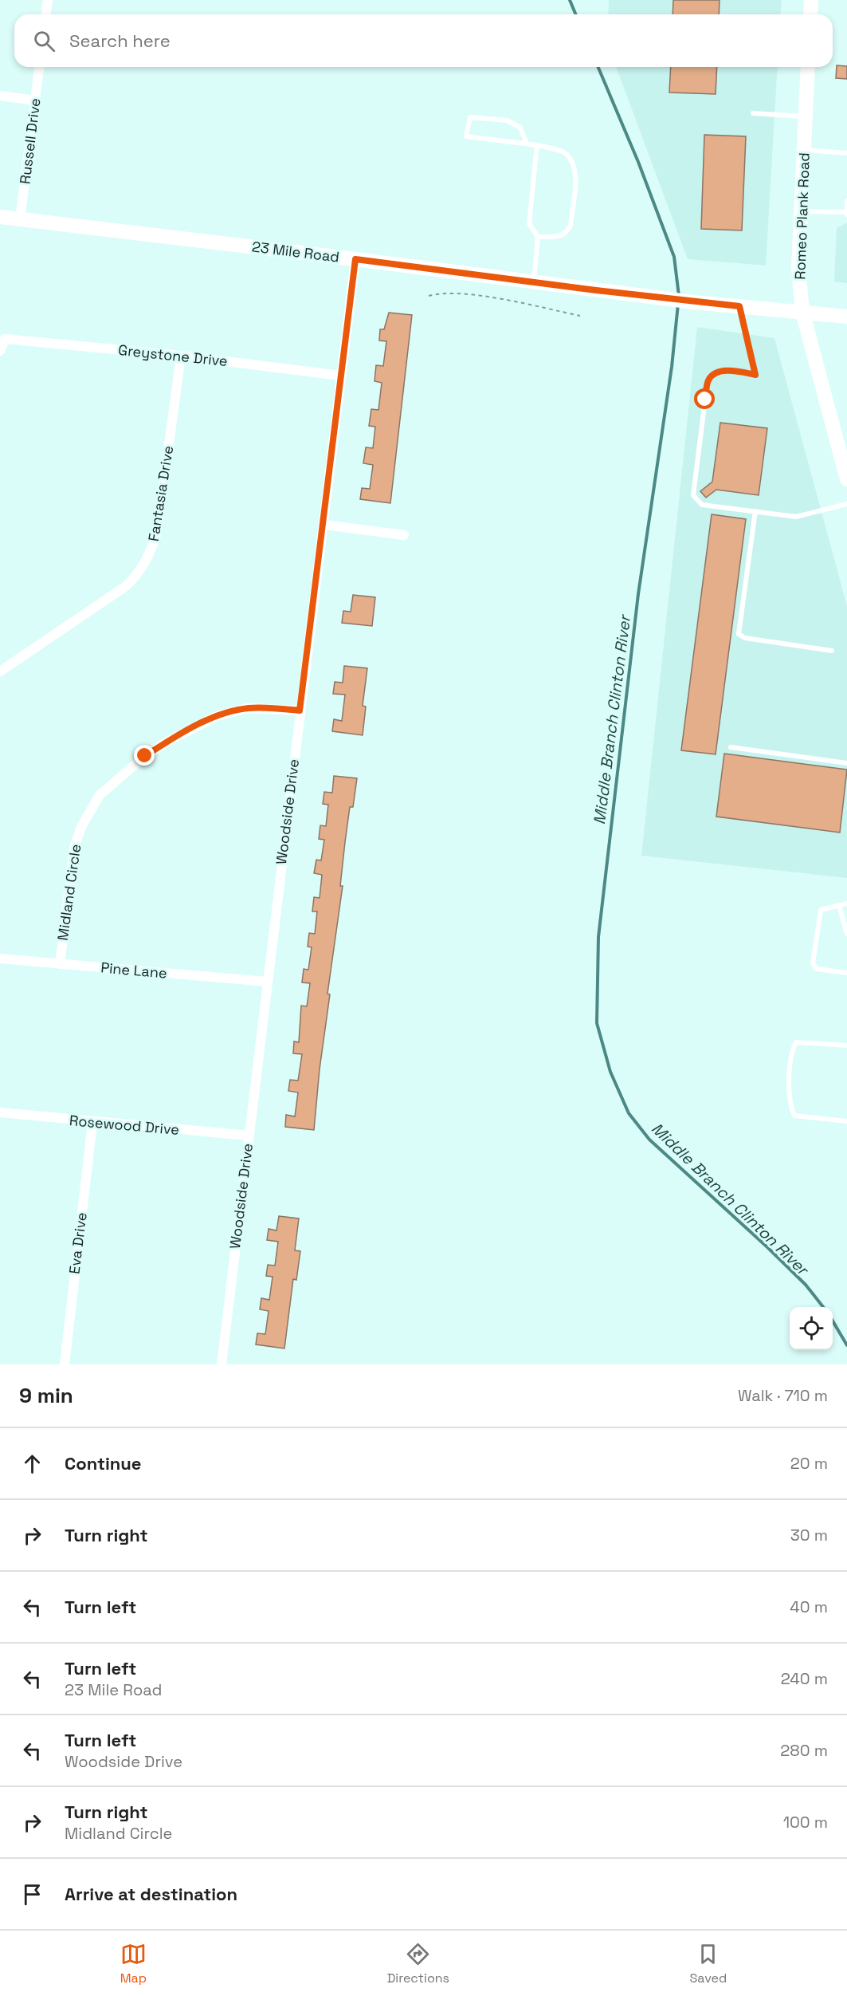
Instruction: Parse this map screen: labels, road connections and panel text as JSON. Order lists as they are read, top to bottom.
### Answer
{
  "streets": {
    "main road": ["Romeo Plank Road", "23 Mile Road"],
    "street": [
      "Russell Drive",
      "Greystone Drive",
      "Fantasia Drive",
      "Woodside Drive",
      "Midland Circle",
      "Pine Lane",
      "Rosewood Drive",
      "Eva Drive"
    ]
  },
  "crossings": [
    ["Russell Drive", "23 Mile Road"],
    ["Romeo Plank Road", "23 Mile Road"],
    ["23 Mile Road", "Woodside Drive"],
    ["Greystone Drive", "Fantasia Drive"],
    ["Greystone Drive", "Woodside Drive"],
    ["Woodside Drive", "Midland Circle"],
    ["Woodside Drive", "Pine Lane"],
    ["Woodside Drive", "Rosewood Drive"],
    ["Midland Circle", "Pine Lane"],
    ["Rosewood Drive", "Eva Drive"]
  ],
  "water": ["Middle Branch Clinton River"],
  "page": {
    "search": "Search here",
    "heading": ["9 min", "Walk · 710 m"],
    "list": [
      ["Continue", "20 m"],
      ["Turn right", "30 m"],
      ["Turn left", "40 m"],
      ["Turn left", "23 Mile Road", "240 m"],
      ["Turn left", "Woodside Drive", "280 m"],
      ["Turn right", "Midland Circle", "100 m"],
      "Arrive at destination"
    ],
    "nav": ["Map", "Directions", "Saved"]
  }
}
